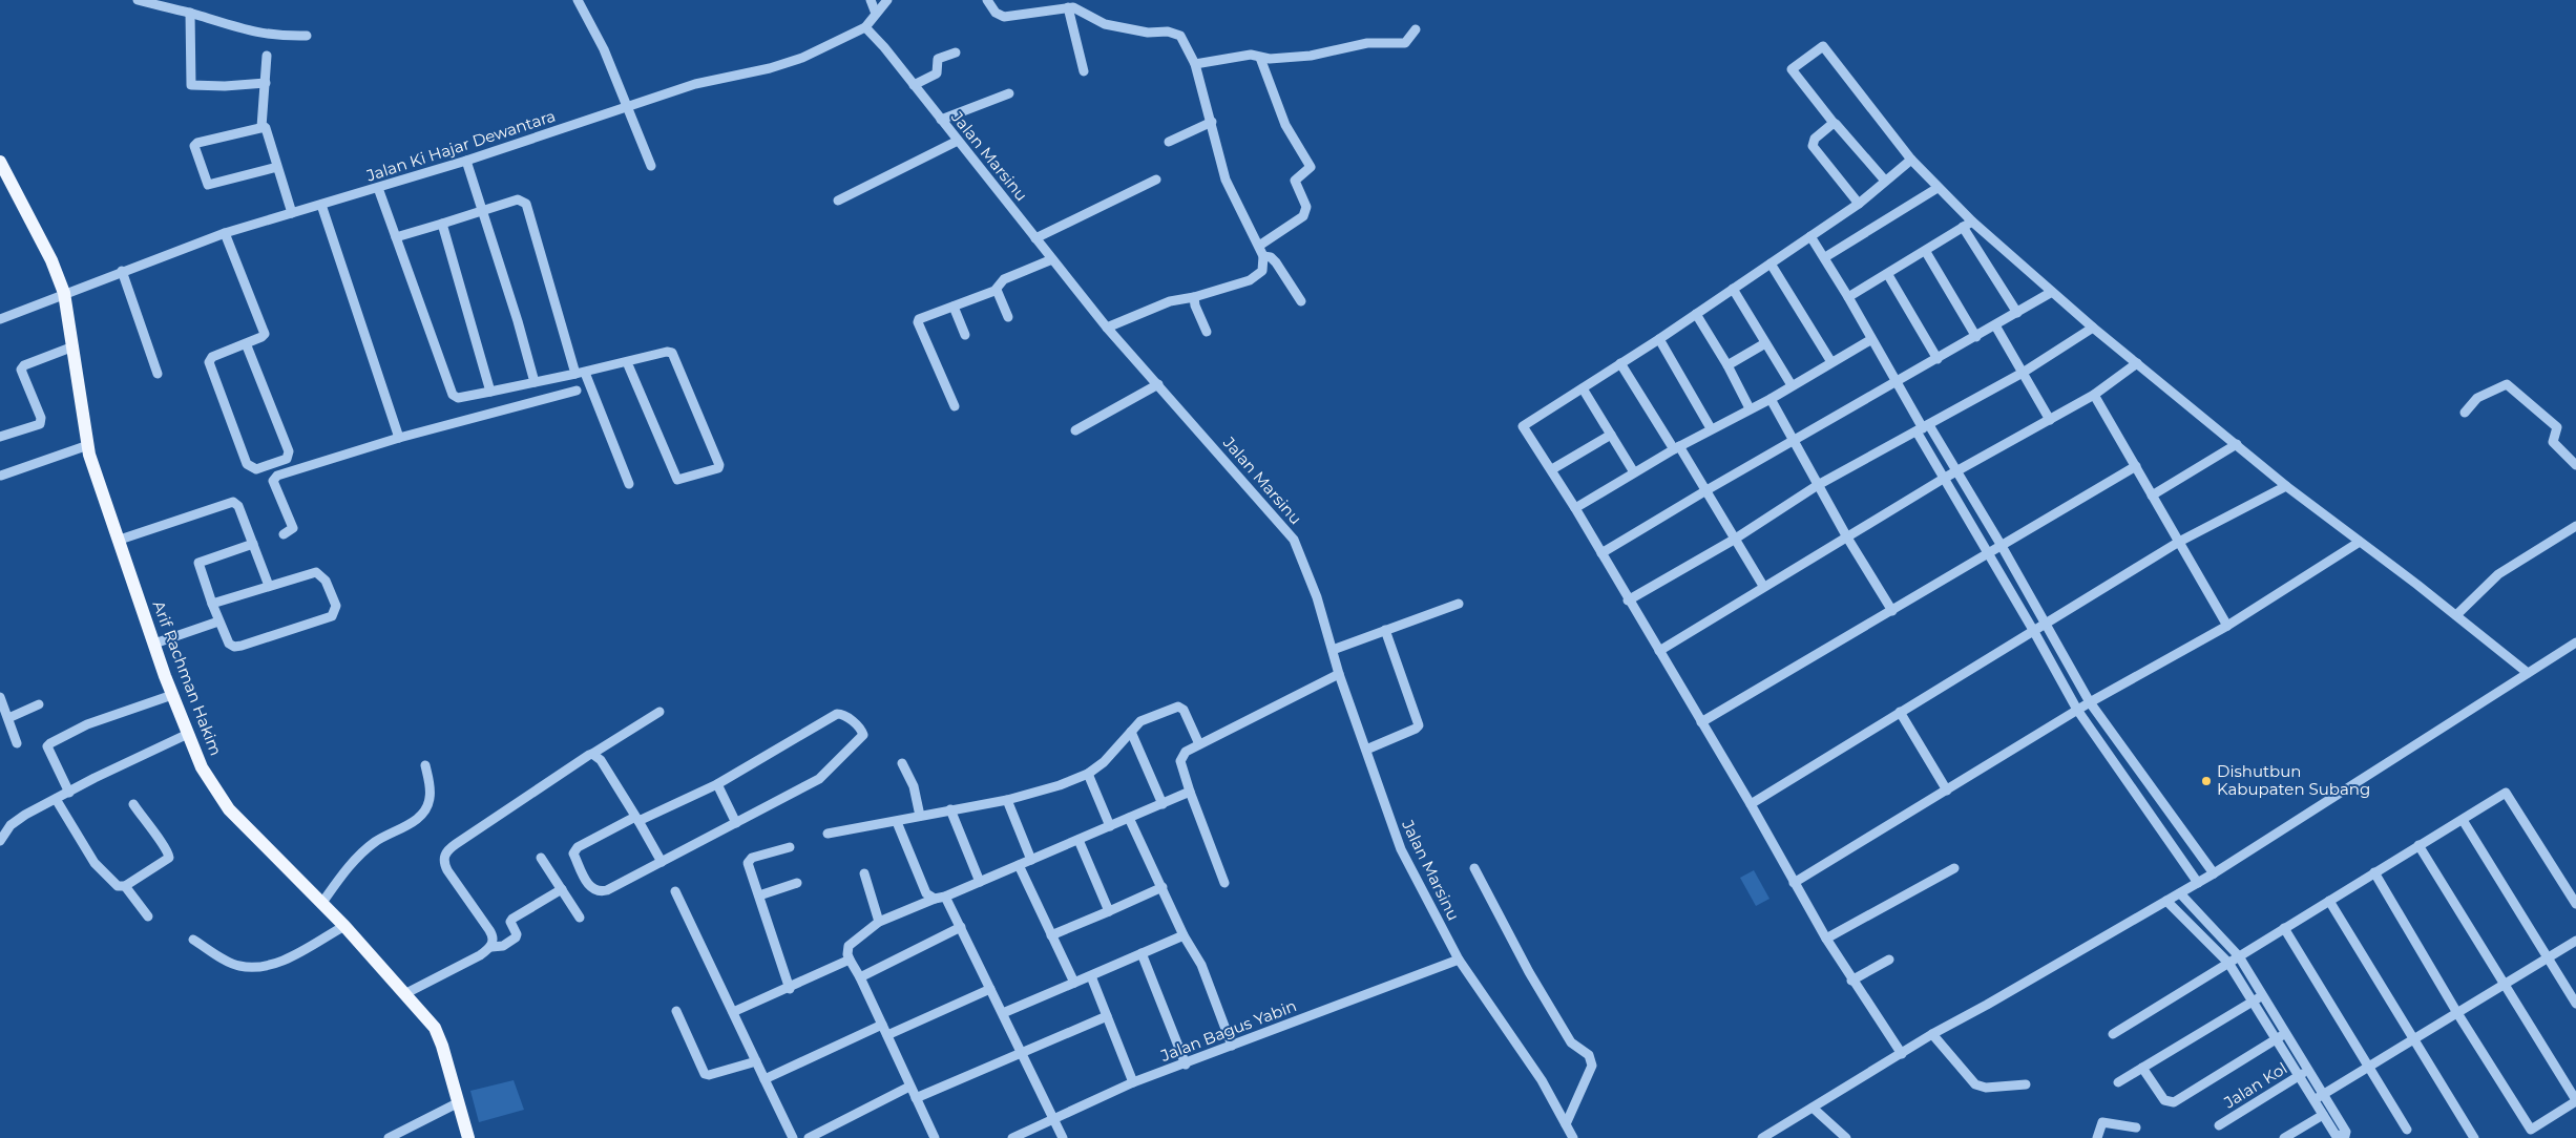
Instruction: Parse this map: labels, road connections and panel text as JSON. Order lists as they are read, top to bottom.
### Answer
{
  "streets": {
    "main road": ["Arif Rachman Hakim"],
    "street": [
      "Jalan Ki Hajar Dewantara",
      "Jalan Marsinu",
      "Jalan Bagus Yabin",
      "Jalan Kol"
    ]
  },
  "crossings": [
    ["Jalan Ki Hajar Dewantara", "Jalan Marsinu"],
    ["Jalan Ki Hajar Dewantara", "Arif Rachman Hakim"],
    ["Jalan Marsinu", "Jalan Bagus Yabin"]
  ],
  "places": ["Dishutbun Kabupaten Subang"]
}
